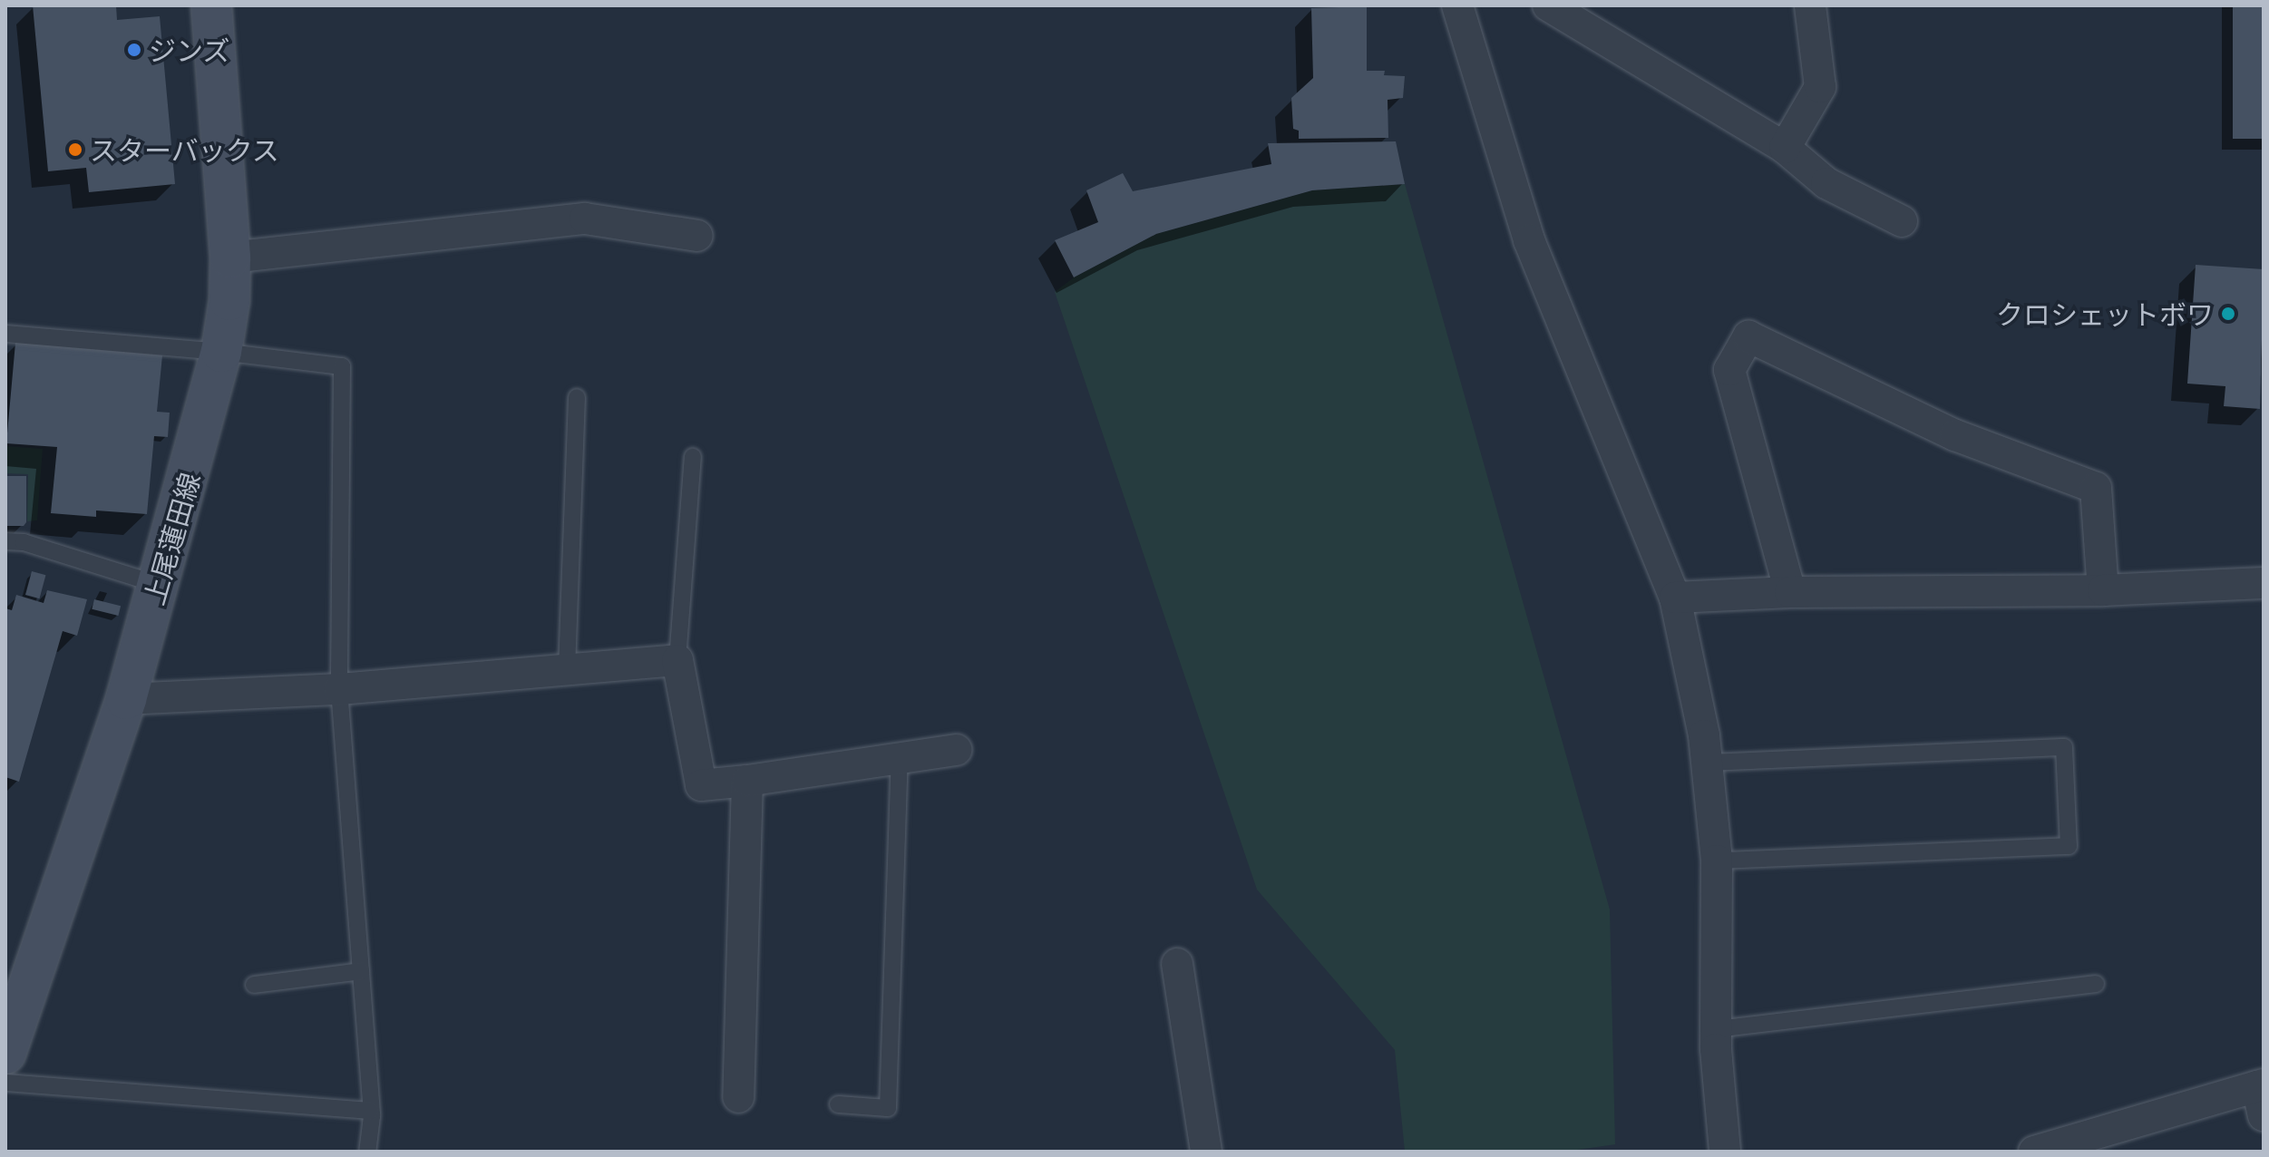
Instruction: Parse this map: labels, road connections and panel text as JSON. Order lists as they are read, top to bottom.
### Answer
{
  "streets": {
    "main road": ["上尾蓮田線"]
  },
  "places": ["ジンズ", "スターバックス", "クロシェットボワ"]
}
